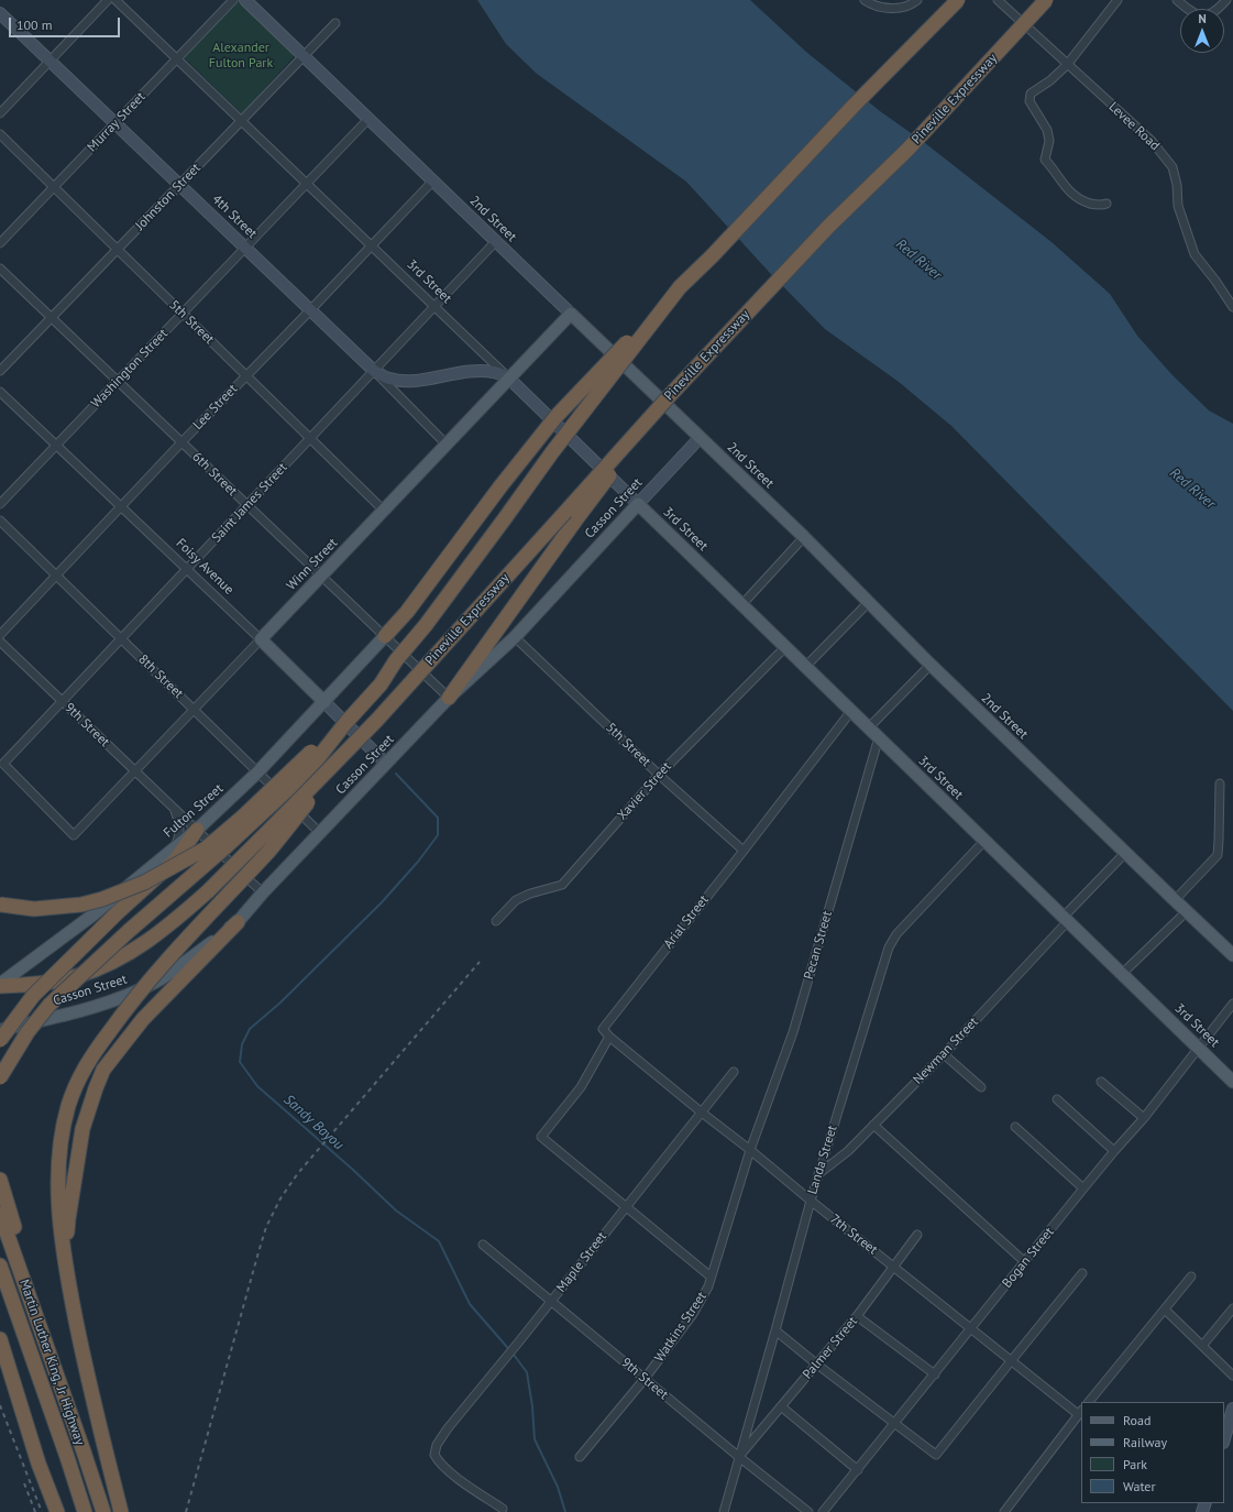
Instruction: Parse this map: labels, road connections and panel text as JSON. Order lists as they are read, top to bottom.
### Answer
{
  "streets": {
    "highway": ["Pineville Expressway", "Martin Luther King, Jr Highway"],
    "main road": [
      "4th Street",
      "2nd Street",
      "3rd Street",
      "Casson Street",
      "Winn Street",
      "Foisy Avenue",
      "Fulton Street"
    ],
    "street": [
      "Murray Street",
      "Levee Road",
      "Johnston Street",
      "5th Street",
      "Washington Street",
      "Lee Street",
      "6th Street",
      "Saint James Street",
      "8th Street",
      "9th Street",
      "Xavier Street",
      "Arial Street",
      "Pecan Street",
      "Newman Street",
      "Landa Street",
      "7th Street",
      "Bogan Street",
      "Maple Street",
      "Watkins Street",
      "Palmer Street"
    ]
  },
  "crossings": [
    ["Murray Street", "4th Street"],
    ["Murray Street", "3rd Street"],
    ["Murray Street", "5th Street"],
    ["Johnston Street", "4th Street"],
    ["Johnston Street", "2nd Street"],
    ["Johnston Street", "3rd Street"],
    ["Johnston Street", "5th Street"],
    ["Johnston Street", "6th Street"],
    ["4th Street", "Washington Street"],
    ["4th Street", "Lee Street"],
    ["4th Street", "Saint James Street"],
    ["4th Street", "Winn Street"],
    ["2nd Street", "Washington Street"],
    ["2nd Street", "Lee Street"],
    ["2nd Street", "Saint James Street"],
    ["2nd Street", "Casson Street"],
    ["2nd Street", "Winn Street"],
    ["2nd Street", "Newman Street"],
    ["3rd Street", "Washington Street"],
    ["3rd Street", "Lee Street"],
    ["3rd Street", "Saint James Street"],
    ["3rd Street", "Casson Street"],
    ["3rd Street", "Winn Street"],
    ["3rd Street", "Xavier Street"],
    ["3rd Street", "Arial Street"],
    ["3rd Street", "Pecan Street"],
    ["3rd Street", "Newman Street"],
    ["3rd Street", "Landa Street"],
    ["3rd Street", "Bogan Street"],
    ["5th Street", "Washington Street"],
    ["5th Street", "Lee Street"],
    ["5th Street", "Saint James Street"],
    ["5th Street", "Casson Street"],
    ["5th Street", "Winn Street"],
    ["5th Street", "Xavier Street"],
    ["5th Street", "Arial Street"],
    ["Washington Street", "6th Street"],
    ["Washington Street", "Foisy Avenue"],
    ["Lee Street", "6th Street"],
    ["Lee Street", "Foisy Avenue"],
    ["Lee Street", "8th Street"],
    ["6th Street", "Saint James Street"],
    ["6th Street", "Casson Street"],
    ["6th Street", "Winn Street"],
    ["6th Street", "Fulton Street"],
    ["Saint James Street", "Winn Street"],
    ["Saint James Street", "Foisy Avenue"],
    ["Saint James Street", "8th Street"],
    ["Saint James Street", "9th Street"],
    ["Casson Street", "Foisy Avenue"],
    ["Casson Street", "8th Street"],
    ["Casson Street", "9th Street"],
    ["Winn Street", "Foisy Avenue"],
    ["Winn Street", "8th Street"],
    ["Winn Street", "9th Street"],
    ["Foisy Avenue", "Fulton Street"],
    ["8th Street", "Fulton Street"],
    ["9th Street", "Fulton Street"],
    ["9th Street", "Landa Street"],
    ["9th Street", "Maple Street"],
    ["9th Street", "Watkins Street"],
    ["9th Street", "Palmer Street"],
    ["Arial Street", "7th Street"],
    ["Arial Street", "Maple Street"],
    ["Pecan Street", "7th Street"],
    ["Pecan Street", "Watkins Street"],
    ["Newman Street", "Landa Street"],
    ["Landa Street", "7th Street"],
    ["Landa Street", "Palmer Street"],
    ["7th Street", "Bogan Street"],
    ["7th Street", "Maple Street"],
    ["7th Street", "Watkins Street"],
    ["7th Street", "Palmer Street"]
  ],
  "water": ["Red River", "Sandy Bayou"],
  "parks": ["Alexander Fulton Park"],
  "legend": [
    "Road",
    "Railway",
    "Park",
    "Water"
  ],
  "scale_bar": "100 m",
  "north": "top"
}
